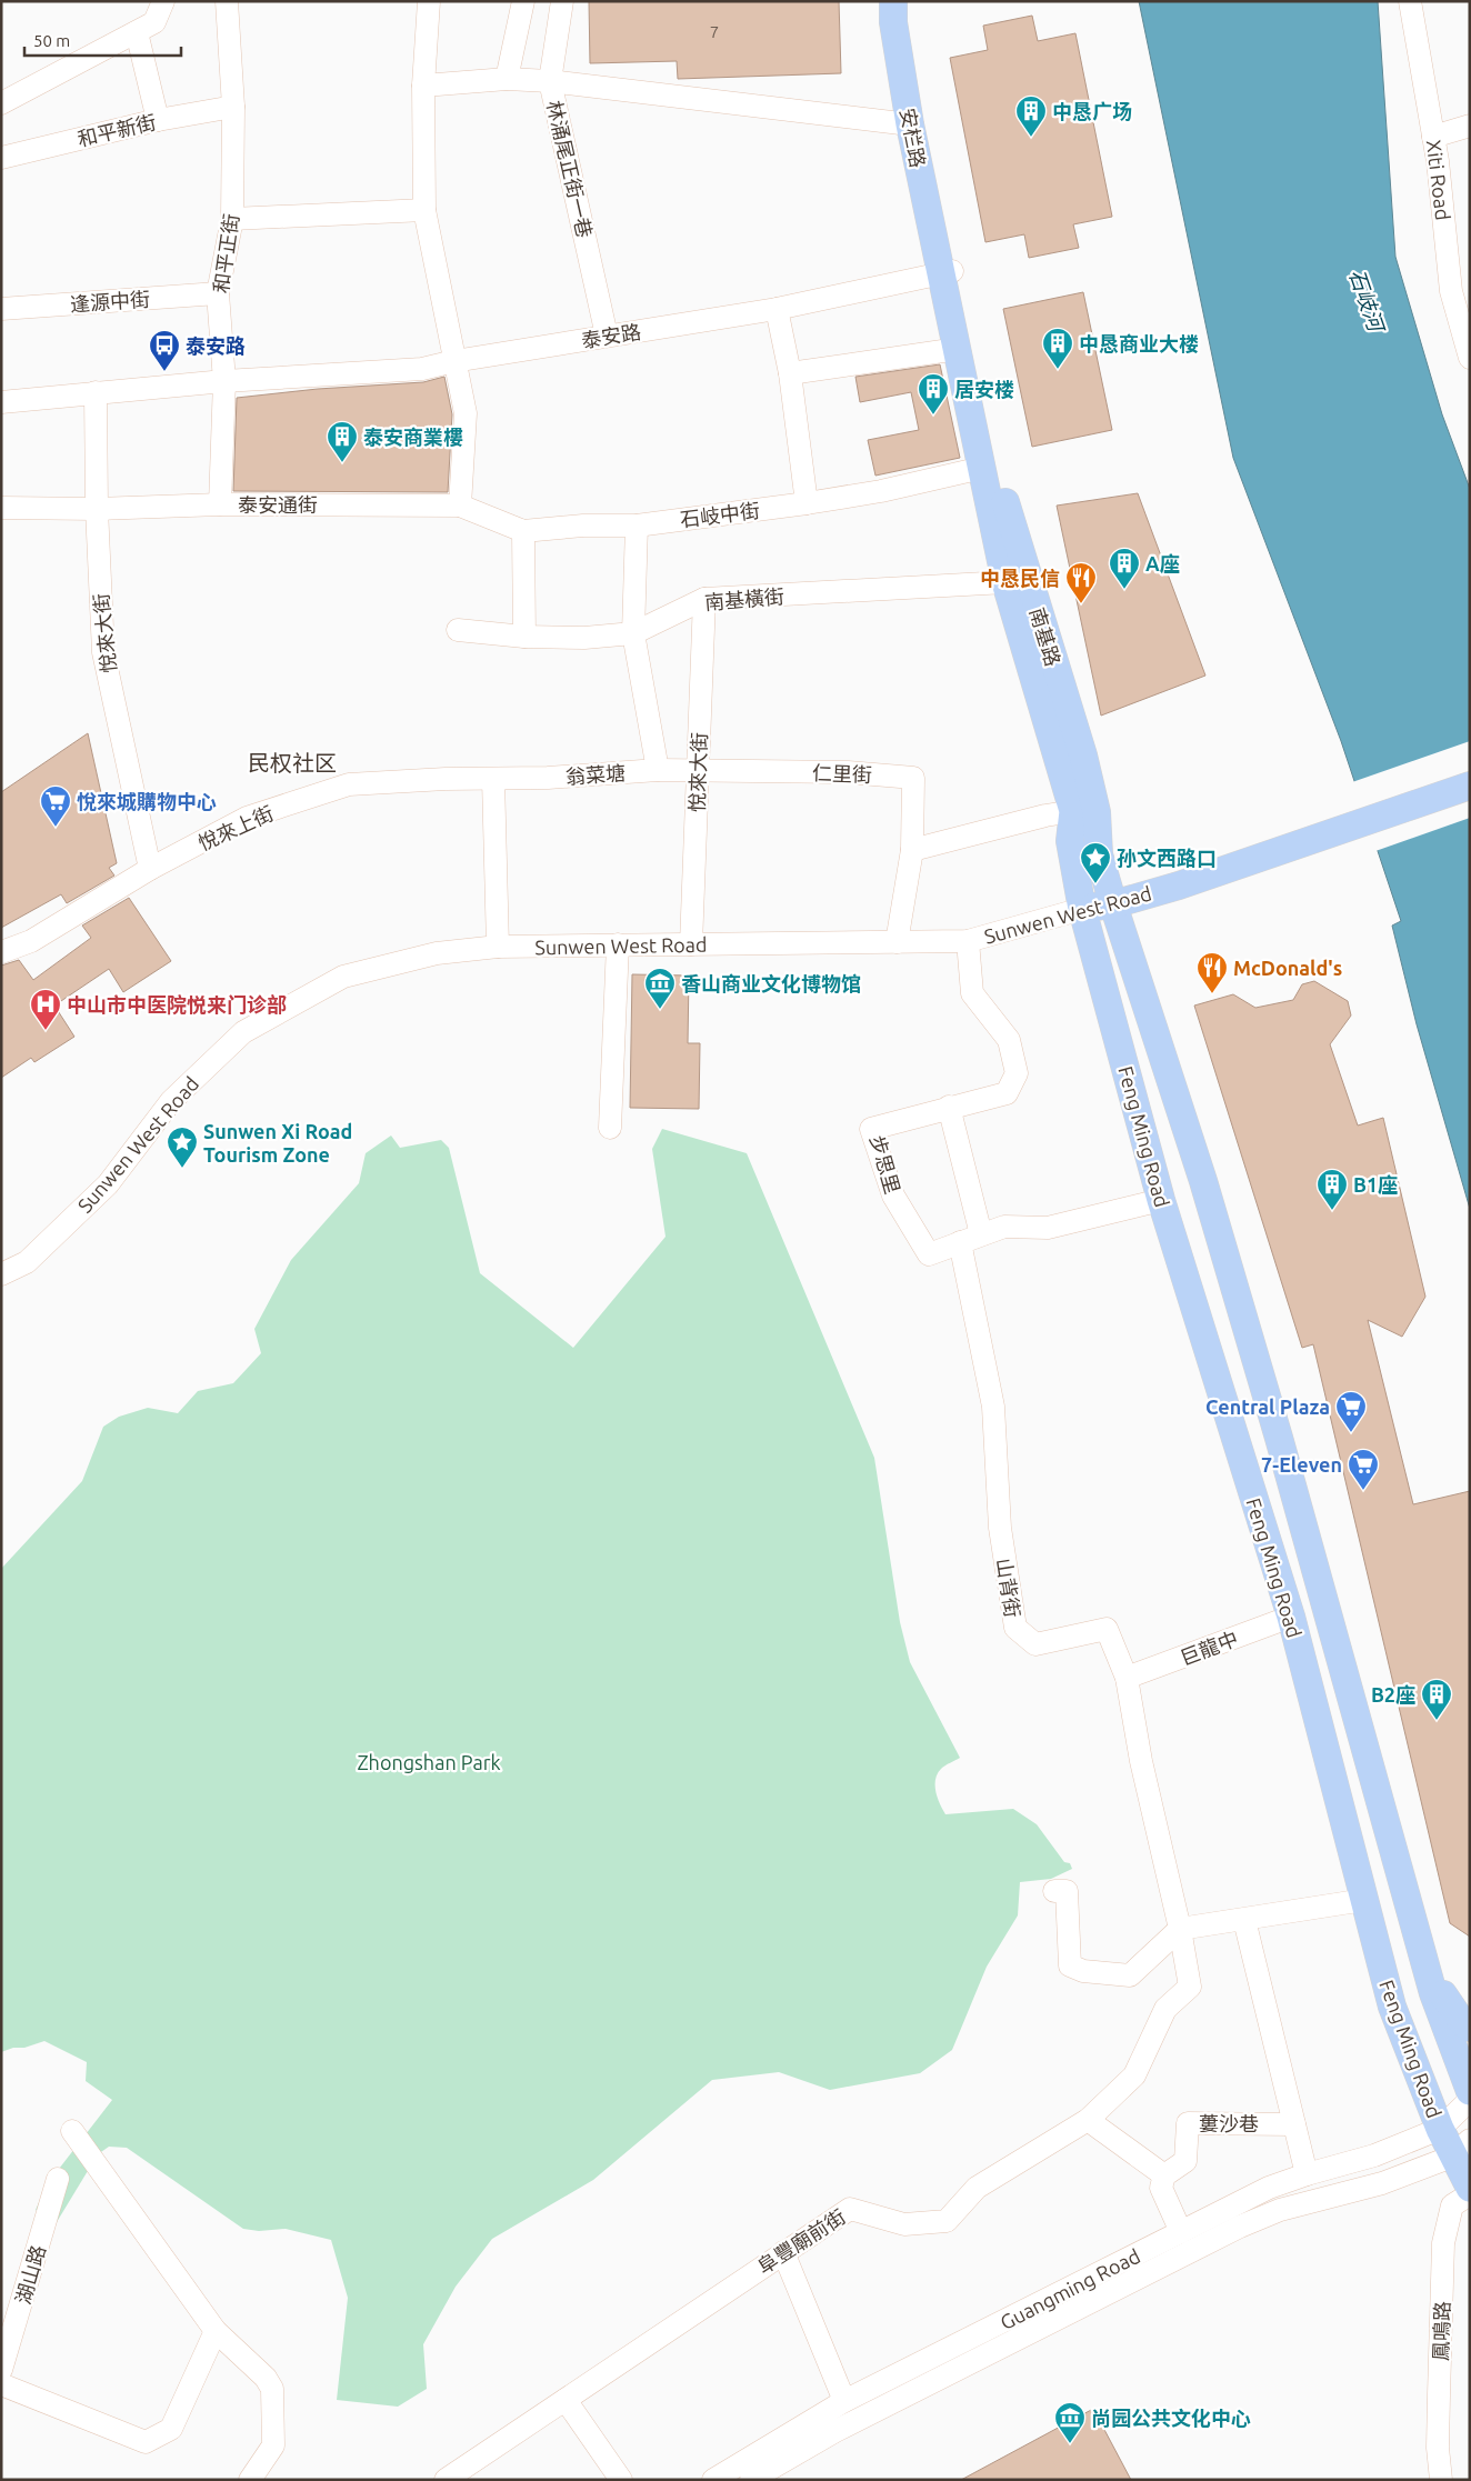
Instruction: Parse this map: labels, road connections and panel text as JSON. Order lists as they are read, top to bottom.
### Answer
{
  "streets": {
    "main road": [
      "安栏路",
      "南基路",
      "Sunwen West Road",
      "Feng Ming Road"
    ],
    "street": [
      "和平新街",
      "林涌尾正街一巷",
      "Xiti Road",
      "和平正街",
      "逢源中街",
      "泰安路",
      "泰安通街",
      "石岐中街",
      "南基橫街",
      "悅來大街",
      "仁里街",
      "翁菜塘",
      "悅來上街",
      "步思里",
      "山背街",
      "巨龍中",
      "蔞沙巷",
      "阜豐廟前街",
      "湖山路",
      "Guangming Road",
      "鳳鳴路"
    ]
  },
  "crossings": [
    ["和平新街", "和平正街"],
    ["安栏路", "泰安路"],
    ["安栏路", "南基路"],
    ["林涌尾正街一巷", "泰安路"],
    ["和平正街", "逢源中街"],
    ["和平正街", "泰安路"],
    ["和平正街", "泰安通街"],
    ["泰安路", "悅來大街"],
    ["泰安路", "南基路"],
    ["泰安通街", "石岐中街"],
    ["泰安通街", "悅來大街"],
    ["石岐中街", "南基路"],
    ["南基橫街", "悅來大街"],
    ["南基橫街", "南基路"],
    ["悅來大街", "仁里街"],
    ["悅來大街", "翁菜塘"],
    ["悅來大街", "悅來上街"],
    ["悅來大街", "Sunwen West Road"],
    ["南基路", "Sunwen West Road"],
    ["南基路", "Feng Ming Road"],
    ["仁里街", "翁菜塘"],
    ["仁里街", "Sunwen West Road"],
    ["翁菜塘", "悅來上街"],
    ["Sunwen West Road", "Feng Ming Road"],
    ["Sunwen West Road", "步思里"],
    ["Feng Ming Road", "步思里"],
    ["Feng Ming Road", "巨龍中"],
    ["Feng Ming Road", "Guangming Road"],
    ["步思里", "山背街"],
    ["山背街", "巨龍中"],
    ["山背街", "阜豐廟前街"]
  ],
  "districts": ["民权社区"],
  "water": ["石岐河"],
  "parks": ["Zhongshan Park"],
  "places": {
    "building": [
      "中恳广场",
      "中恳商业大楼",
      "居安楼",
      "泰安商業樓",
      "A座",
      "B1座",
      "B2座"
    ],
    "bus stop": ["泰安路"],
    "restaurant": ["中恳民信", "McDonald's"],
    "supermarket": ["悅來城購物中心", "Central Plaza", "7-Eleven"],
    "place": ["孙文西路口", "Sunwen Xi Road Tourism Zone"],
    "museum": ["香山商业文化博物馆", "尚园公共文化中心"],
    "hospital": ["中山市中医院悦来门诊部"]
  },
  "house_numbers": ["7"],
  "scale_bar": "50 m"
}
